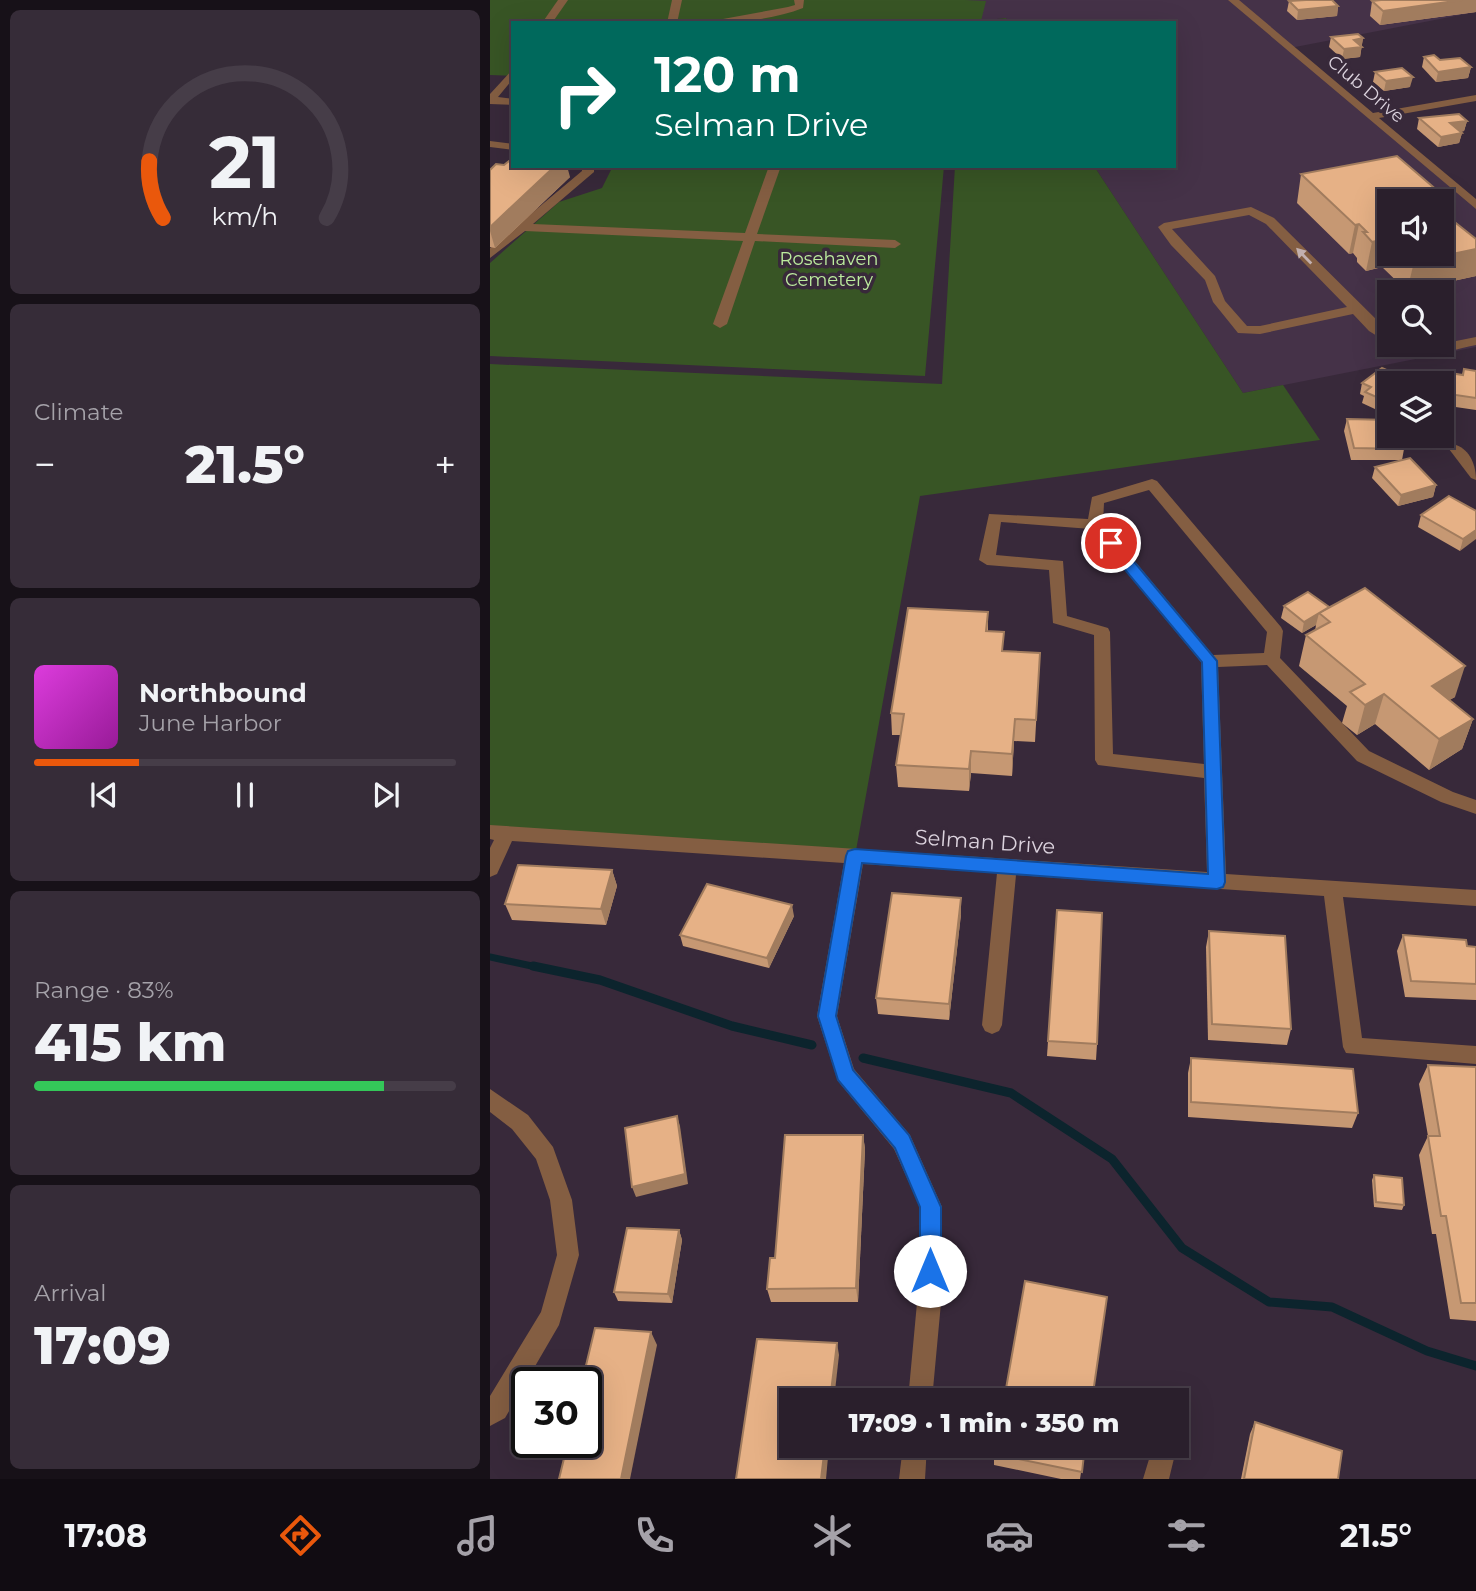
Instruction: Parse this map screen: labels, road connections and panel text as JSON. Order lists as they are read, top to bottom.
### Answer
{
  "streets": {
    "street": ["Club Drive", "Selman Drive"]
  },
  "parks": ["Rosehaven Cemetery"],
  "page": {
    "turn": ["120 m", "Selman Drive"],
    "tile": [
      "Climate",
      ["Range · 83%", "415 km"],
      ["Arrival", "17:09"]
    ],
    "heat": ["−", "21.5°", "+"],
    "song": ["Northbound", "June Harbor"],
    "limit": "30",
    "trip": "17:09 · 1 min · 350 m",
    "tabs": ["17:08", "21.5°"],
    "gauge": ["21", "km/h"]
  }
}
